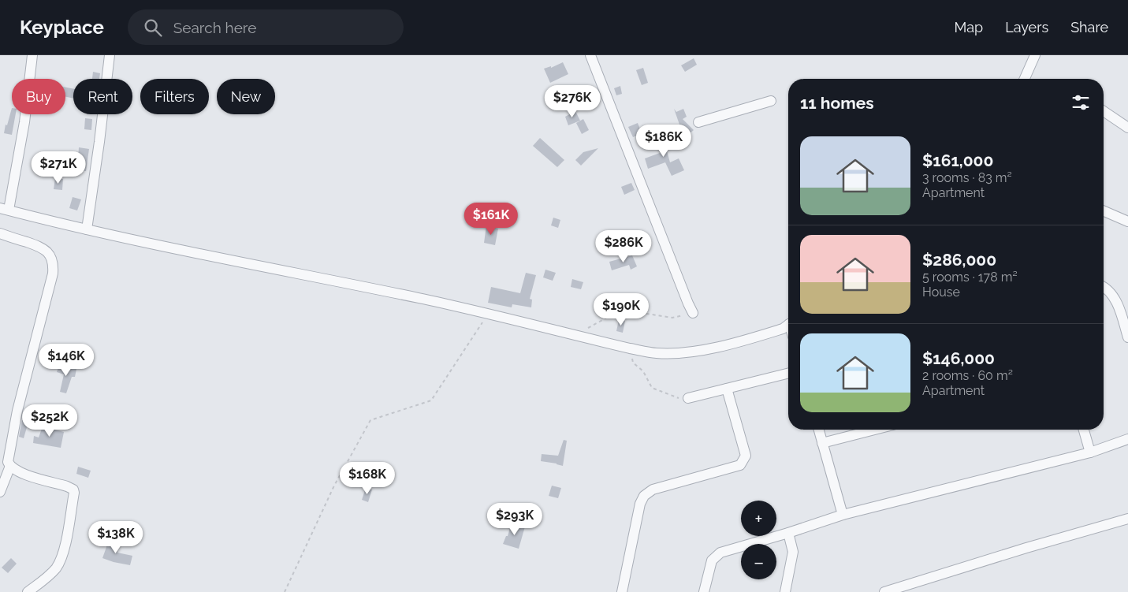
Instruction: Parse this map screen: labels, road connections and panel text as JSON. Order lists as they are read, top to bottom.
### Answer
{
  "page": {
    "header": "Keyplace",
    "search": "Search here",
    "nav": ["Map", "Layers", "Share"],
    "chip": [
      "Buy",
      "Rent",
      "Filters",
      "New"
    ],
    "heading": "11 homes",
    "price": [
      "$276K",
      "$186K",
      "$271K",
      "$161K",
      "$286K",
      "$190K",
      "$146K",
      "$252K",
      "$168K",
      "$293K",
      "$138K"
    ],
    "list": [
      {
        "name": "$161,000",
        "note": "3 rooms · 83 m² · Apartment"
      },
      {
        "name": "$286,000",
        "note": "5 rooms · 178 m² · House"
      },
      {
        "name": "$146,000",
        "note": "2 rooms · 60 m² · Apartment"
      }
    ],
    "map_buttons": ["+", "−"]
  }
}
